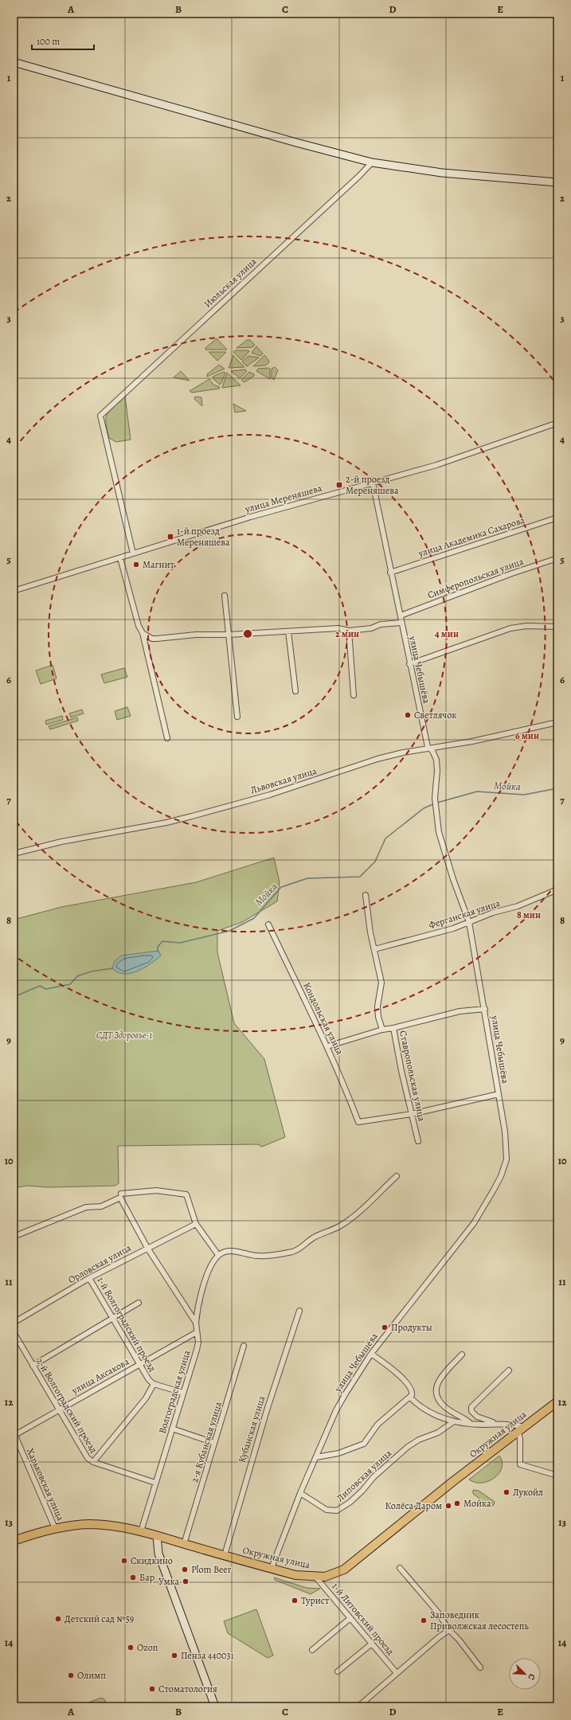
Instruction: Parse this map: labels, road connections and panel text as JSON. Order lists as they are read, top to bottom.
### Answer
{
  "streets": {
    "main road": ["Окружная улица"],
    "street": [
      "Июльская улица",
      "улица Мереняшева",
      "улица Академика Сахарова",
      "Симферопольская улица",
      "улица Чебышёва",
      "Львовская улица",
      "Ферганская улица",
      "Кондольская улица",
      "Ставропольская улица",
      "Орловская улица",
      "1-й Волгоградский проезд",
      "улица Аксакова",
      "Волгоградская улица",
      "2-й Волгоградский проезд",
      "Кубанская улица",
      "2-я Кубанская улица",
      "Липовская улица",
      "Харьковская улица",
      "1-й Литовский проезд"
    ]
  },
  "crossings": [
    ["Июльская улица", "улица Мереняшева"],
    ["улица Мереняшева", "улица Чебышёва"],
    ["улица Академика Сахарова", "улица Чебышёва"],
    ["Симферопольская улица", "улица Чебышёва"],
    ["улица Чебышёва", "Львовская улица"],
    ["улица Чебышёва", "Ферганская улица"],
    ["улица Чебышёва", "Окружная улица"],
    ["улица Чебышёва", "Липовская улица"],
    ["Кондольская улица", "Ставропольская улица"],
    ["Орловская улица", "1-й Волгоградский проезд"],
    ["Орловская улица", "Волгоградская улица"],
    ["1-й Волгоградский проезд", "улица Аксакова"],
    ["1-й Волгоградский проезд", "Волгоградская улица"],
    ["улица Аксакова", "Волгоградская улица"],
    ["улица Аксакова", "2-й Волгоградский проезд"],
    ["улица Аксакова", "Харьковская улица"],
    ["Волгоградская улица", "2-й Волгоградский проезд"],
    ["Волгоградская улица", "Окружная улица"],
    ["Кубанская улица", "Окружная улица"],
    ["Окружная улица", "2-я Кубанская улица"],
    ["Окружная улица", "Харьковская улица"],
    ["Окружная улица", "1-й Литовский проезд"]
  ],
  "water": ["Мойка"],
  "parks": ["СДТ Здоровье-1"],
  "places": {
    "transit": ["2-й проезд Мереняшева", "1-й проезд Мереняшева"],
    "other": [
      "Магнит",
      "Светлячок",
      "Продукты",
      "Лукойл",
      "Мойка",
      "Колёса Даром",
      "Скидкино",
      "Plom Beer",
      "Бар",
      "Умка",
      "Турист",
      "Детский сад №59",
      "Заповедник Приволжская лесостепь",
      "Ozon",
      "Пенза 440031",
      "Олимп",
      "Стоматология"
    ]
  },
  "scale_bar": "100 m",
  "north": "bottom right",
  "grid": {
    "columns": [
      "A",
      "B",
      "C",
      "D",
      "E"
    ],
    "rows": [
      "1",
      "2",
      "3",
      "4",
      "5",
      "6",
      "7",
      "8",
      "9",
      "10",
      "11",
      "12",
      "13",
      "14"
    ]
  },
  "rings": [
    "2 мин",
    "4 мин",
    "6 мин",
    "8 мин"
  ]
}
